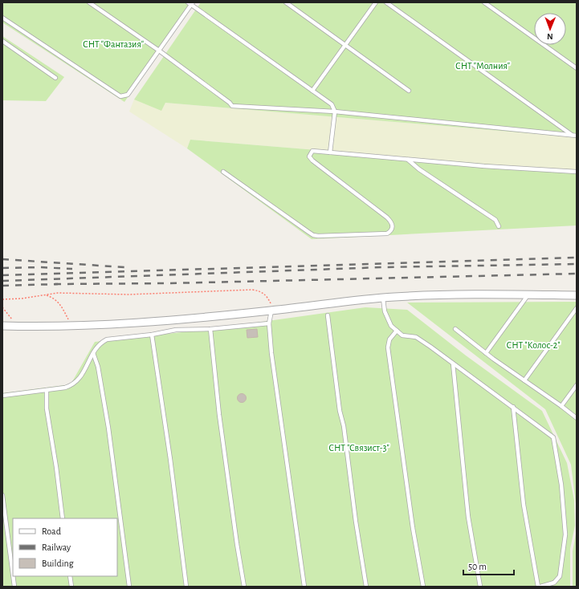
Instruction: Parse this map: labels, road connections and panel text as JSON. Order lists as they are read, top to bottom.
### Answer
{
  "parks": [
    "СНТ \"Фантазия\"",
    "СНТ \"Молния\"",
    "СНТ \"Колос-2\"",
    "СНТ \"Связист-3\""
  ],
  "legend": ["Road", "Railway", "Building"],
  "scale_bar": "50 m",
  "north": "bottom"
}
